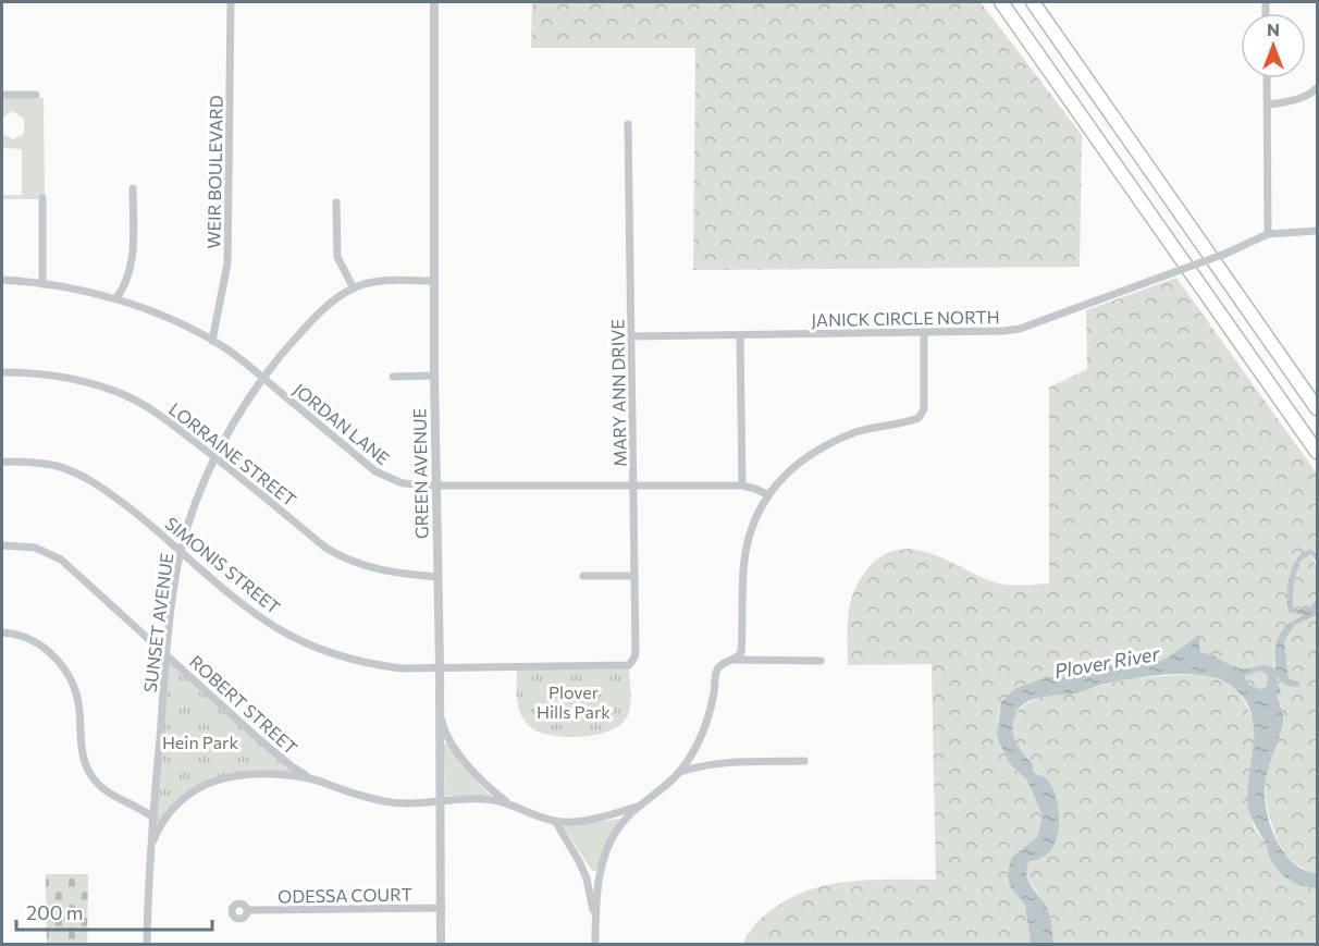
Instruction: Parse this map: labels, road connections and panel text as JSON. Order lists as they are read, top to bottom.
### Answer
{
  "streets": {
    "street": [
      "WEIR BOULEVARD",
      "JANICK CIRCLE NORTH",
      "MARY ANN DRIVE",
      "JORDAN LANE",
      "LORRAINE STREET",
      "GREEN AVENUE",
      "SIMONIS STREET",
      "SUNSET AVENUE",
      "ROBERT STREET",
      "ODESSA COURT"
    ]
  },
  "crossings": [
    ["WEIR BOULEVARD", "JORDAN LANE"],
    ["JANICK CIRCLE NORTH", "MARY ANN DRIVE"],
    ["MARY ANN DRIVE", "JORDAN LANE"],
    ["MARY ANN DRIVE", "SIMONIS STREET"],
    ["JORDAN LANE", "GREEN AVENUE"],
    ["JORDAN LANE", "SUNSET AVENUE"],
    ["LORRAINE STREET", "GREEN AVENUE"],
    ["LORRAINE STREET", "SUNSET AVENUE"],
    ["GREEN AVENUE", "SIMONIS STREET"],
    ["GREEN AVENUE", "SUNSET AVENUE"],
    ["GREEN AVENUE", "ROBERT STREET"],
    ["GREEN AVENUE", "ODESSA COURT"],
    ["SIMONIS STREET", "SUNSET AVENUE"],
    ["SUNSET AVENUE", "ROBERT STREET"]
  ],
  "water": ["Plover River"],
  "parks": ["Plover Hills Park", "Hein Park"],
  "scale_bar": "200 m",
  "north": "top"
}
